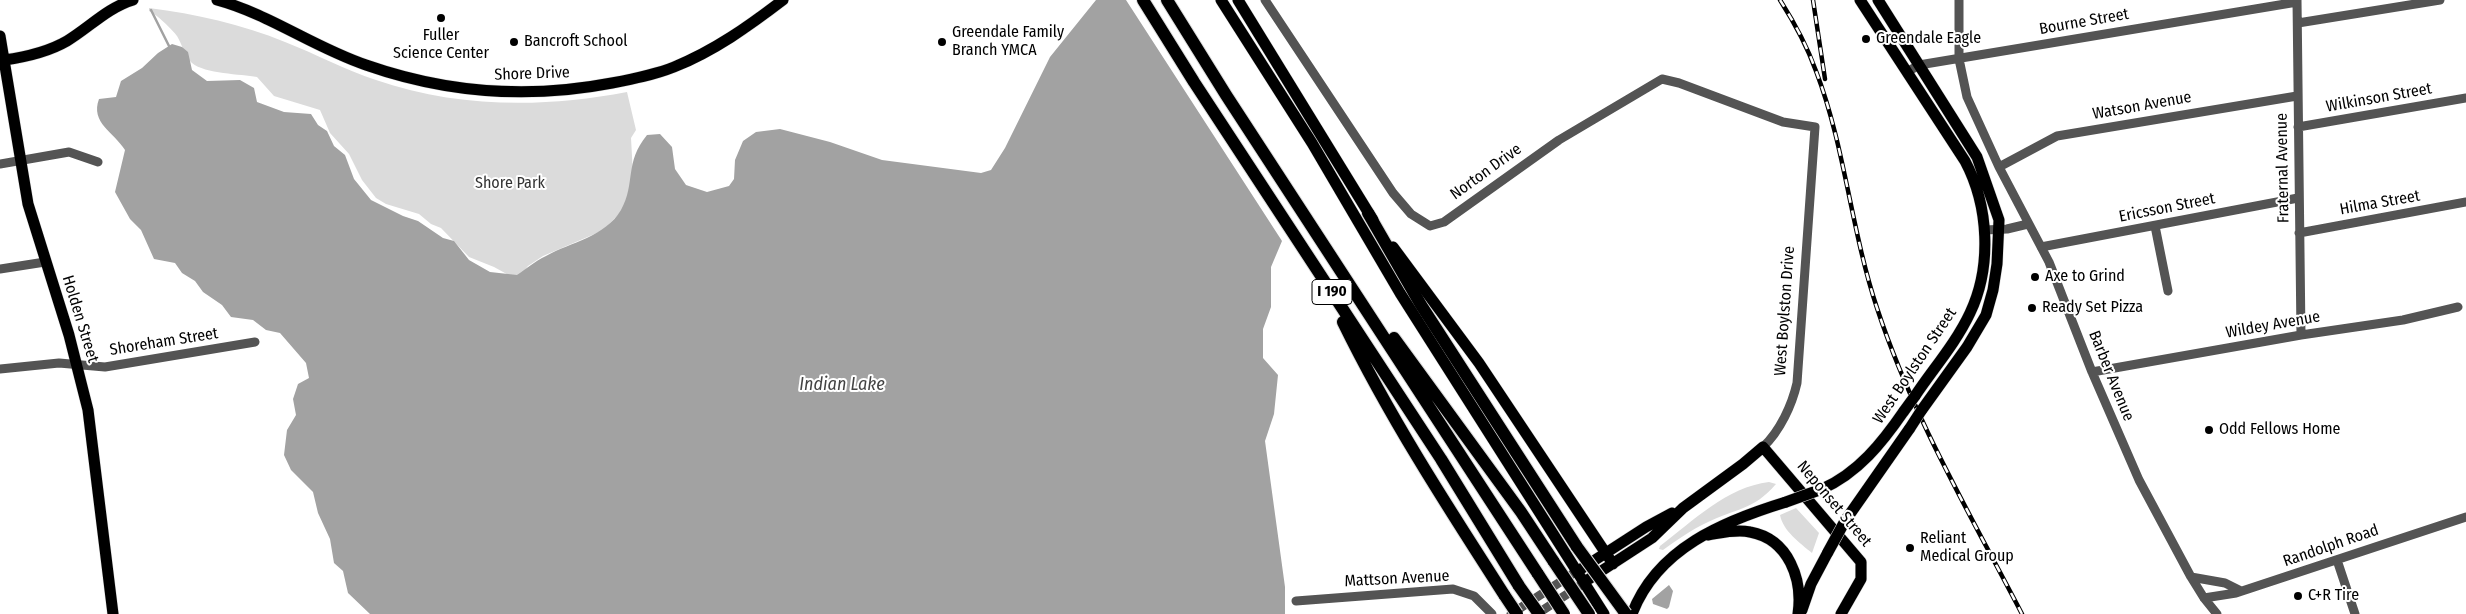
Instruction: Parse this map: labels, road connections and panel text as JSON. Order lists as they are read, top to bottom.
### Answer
{
  "streets": {
    "highway": ["I 190"],
    "main road": [
      "Shore Drive",
      "West Boylston Drive",
      "Holden Street",
      "West Boylston Street",
      "Neponset Street"
    ],
    "street": [
      "Bourne Street",
      "Wilkinson Street",
      "Watson Avenue",
      "Fraternal Avenue",
      "Norton Drive",
      "Hilma Street",
      "Ericsson Street",
      "Wildey Avenue",
      "Shoreham Street",
      "Barber Avenue",
      "Randolph Road",
      "Mattson Avenue"
    ]
  },
  "crossings": [
    ["Bourne Street", "Fraternal Avenue"],
    ["Bourne Street", "West Boylston Street"],
    ["Bourne Street", "Barber Avenue"],
    ["Wilkinson Street", "Fraternal Avenue"],
    ["Watson Avenue", "Fraternal Avenue"],
    ["Watson Avenue", "Barber Avenue"],
    ["Fraternal Avenue", "Hilma Street"],
    ["Fraternal Avenue", "Ericsson Street"],
    ["Fraternal Avenue", "Wildey Avenue"],
    ["Norton Drive", "West Boylston Drive"],
    ["Ericsson Street", "Barber Avenue"],
    ["I 190", "West Boylston Drive"],
    ["West Boylston Drive", "Neponset Street"],
    ["Holden Street", "Shoreham Street"],
    ["Wildey Avenue", "Barber Avenue"],
    ["Barber Avenue", "Randolph Road"]
  ],
  "water": ["Indian Lake"],
  "parks": ["Shore Park"],
  "places": [
    "Fuller Science Center",
    "Greendale Eagle",
    "Bancroft School",
    "Greendale Family Branch YMCA",
    "Axe to Grind",
    "Ready Set Pizza",
    "Odd Fellows Home",
    "Reliant Medical Group",
    "C+R Tire"
  ]
}
